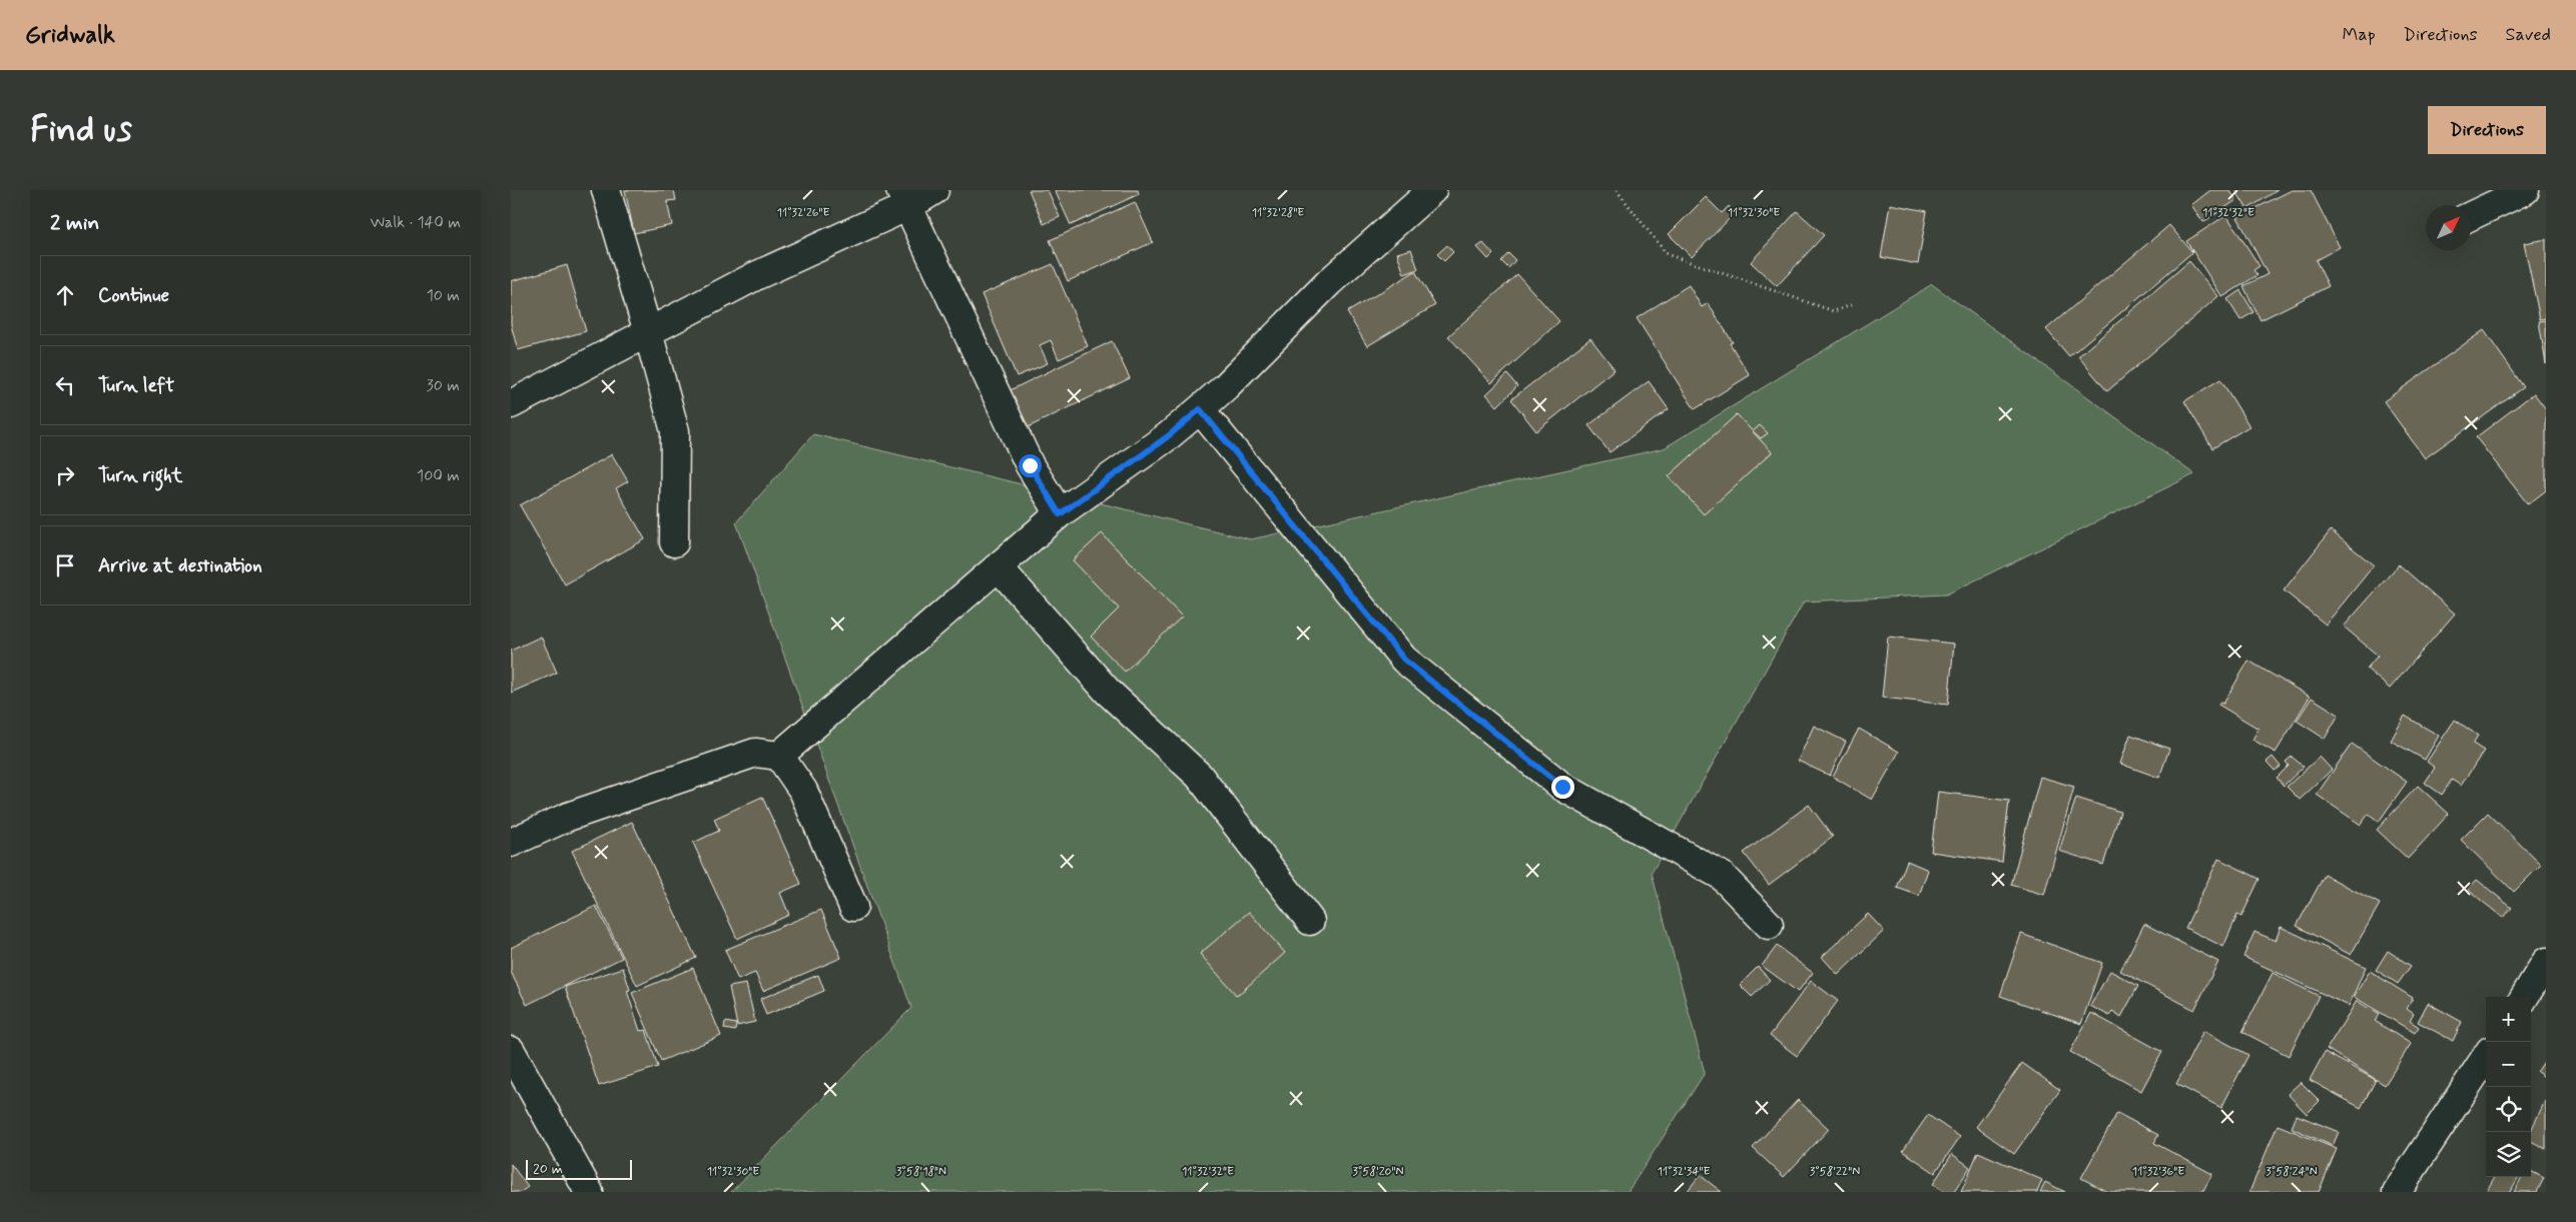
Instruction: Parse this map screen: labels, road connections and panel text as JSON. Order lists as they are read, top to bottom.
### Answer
{
  "scale_bar": "20 m",
  "north": "top right",
  "page": {
    "header": "Gridwalk",
    "nav": ["Map", "Directions", "Saved"],
    "buttons": "Directions",
    "title": "Find us",
    "heading": ["2 min", "Walk · 140 m"],
    "list": [
      ["Continue", "10 m"],
      ["Turn left", "30 m"],
      ["Turn right", "100 m"],
      "Arrive at destination"
    ],
    "map_buttons": ["+", "−"],
    "scale": "20 m"
  },
  "coordinates": [
    "11°32'26\"E",
    "11°32'28\"E",
    "11°32'30\"E",
    "11°32'32\"E",
    "3°58'18\"N",
    "3°58'20\"N",
    "3°58'22\"N",
    "3°58'24\"N",
    "11°32'34\"E",
    "11°32'36\"E"
  ]
}
